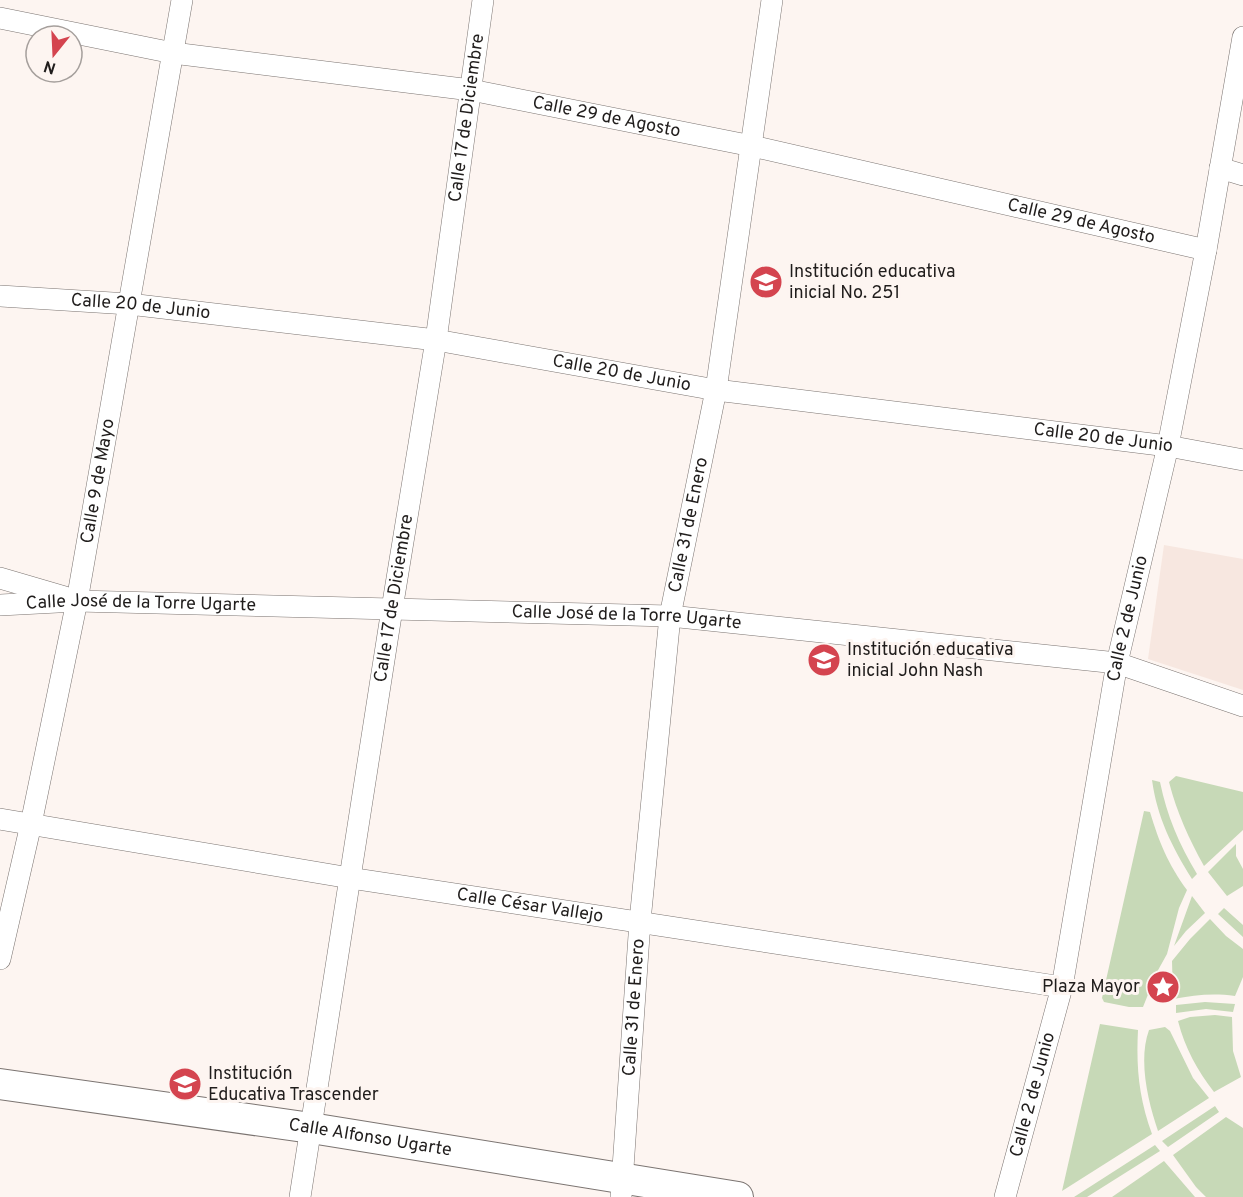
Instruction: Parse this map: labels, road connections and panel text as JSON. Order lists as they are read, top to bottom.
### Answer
{
  "streets": {
    "street": [
      "Calle 29 de Agosto",
      "Calle 17 de Diciembre",
      "Calle 20 de Junio",
      "Calle 9 de Mayo",
      "Calle 31 de Enero",
      "Calle José de la Torre Ugarte",
      "Calle 2 de Junio",
      "Calle César Vallejo",
      "Calle Alfonso Ugarte"
    ]
  },
  "crossings": [
    ["Calle 29 de Agosto", "Calle 17 de Diciembre"],
    ["Calle 29 de Agosto", "Calle 9 de Mayo"],
    ["Calle 29 de Agosto", "Calle 31 de Enero"],
    ["Calle 29 de Agosto", "Calle 2 de Junio"],
    ["Calle 17 de Diciembre", "Calle 20 de Junio"],
    ["Calle 17 de Diciembre", "Calle José de la Torre Ugarte"],
    ["Calle 17 de Diciembre", "Calle César Vallejo"],
    ["Calle 17 de Diciembre", "Calle Alfonso Ugarte"],
    ["Calle 20 de Junio", "Calle 9 de Mayo"],
    ["Calle 20 de Junio", "Calle 31 de Enero"],
    ["Calle 20 de Junio", "Calle 2 de Junio"],
    ["Calle 9 de Mayo", "Calle José de la Torre Ugarte"],
    ["Calle 9 de Mayo", "Calle César Vallejo"],
    ["Calle 31 de Enero", "Calle José de la Torre Ugarte"],
    ["Calle 31 de Enero", "Calle César Vallejo"],
    ["Calle 31 de Enero", "Calle Alfonso Ugarte"],
    ["Calle José de la Torre Ugarte", "Calle 2 de Junio"],
    ["Calle 2 de Junio", "Calle César Vallejo"]
  ],
  "places": {
    "school or university": ["Institución educativa inicial No. 251", "Institución educativa inicial John Nash", "Institución Educativa Trascender"],
    "place": ["Plaza Mayor"]
  },
  "north": "bottom"
}
